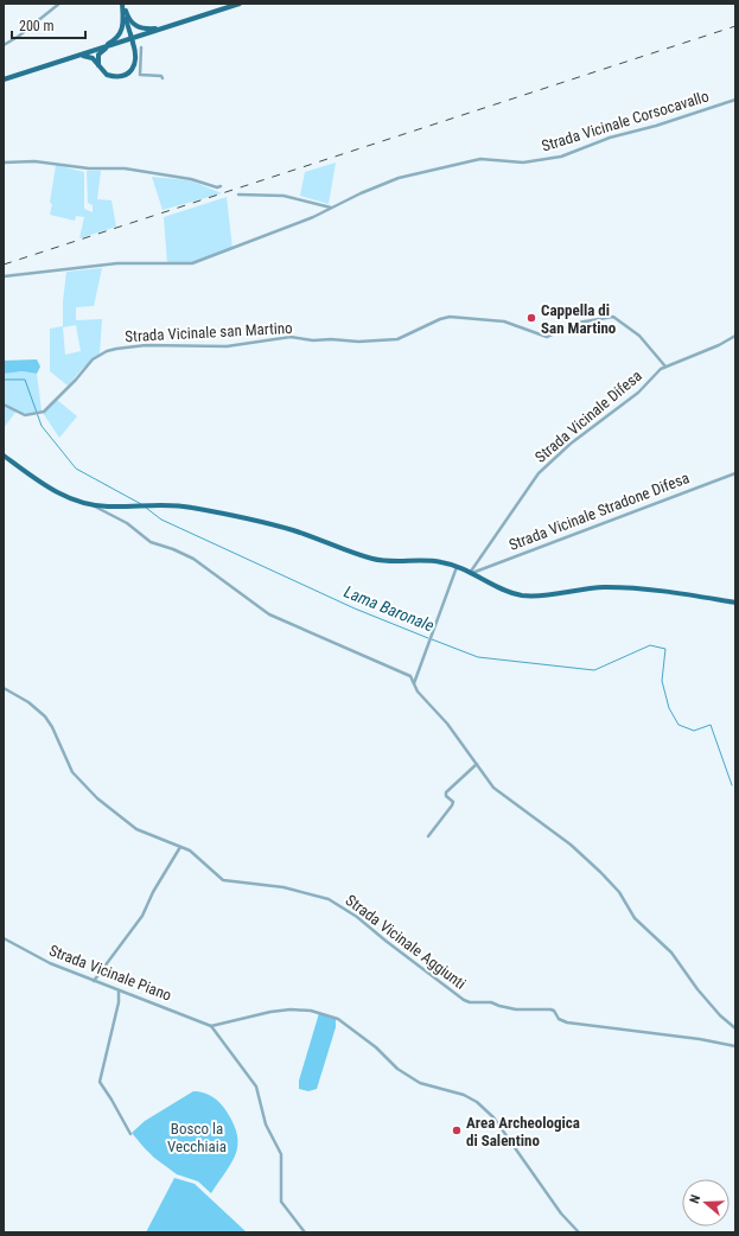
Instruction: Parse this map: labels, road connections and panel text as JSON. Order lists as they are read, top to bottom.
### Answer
{
  "streets": {
    "street": [
      "Strada Vicinale Corsocavallo",
      "Strada Vicinale san Martino",
      "Strada Vicinale Difesa",
      "Strada Vicinale Stradone Difesa",
      "Strada Vicinale Aggiunti",
      "Strada Vicinale Piano"
    ]
  },
  "crossings": [
    ["Strada Vicinale san Martino", "Strada Vicinale Difesa"],
    ["Strada Vicinale Difesa", "Strada Vicinale Stradone Difesa"]
  ],
  "water": ["Lama Baronale"],
  "parks": ["Bosco la Vecchiaia"],
  "places": ["Cappella di San Martino", "Area Archeologica di Salentino"],
  "scale_bar": "200 m",
  "north": "left"
}
